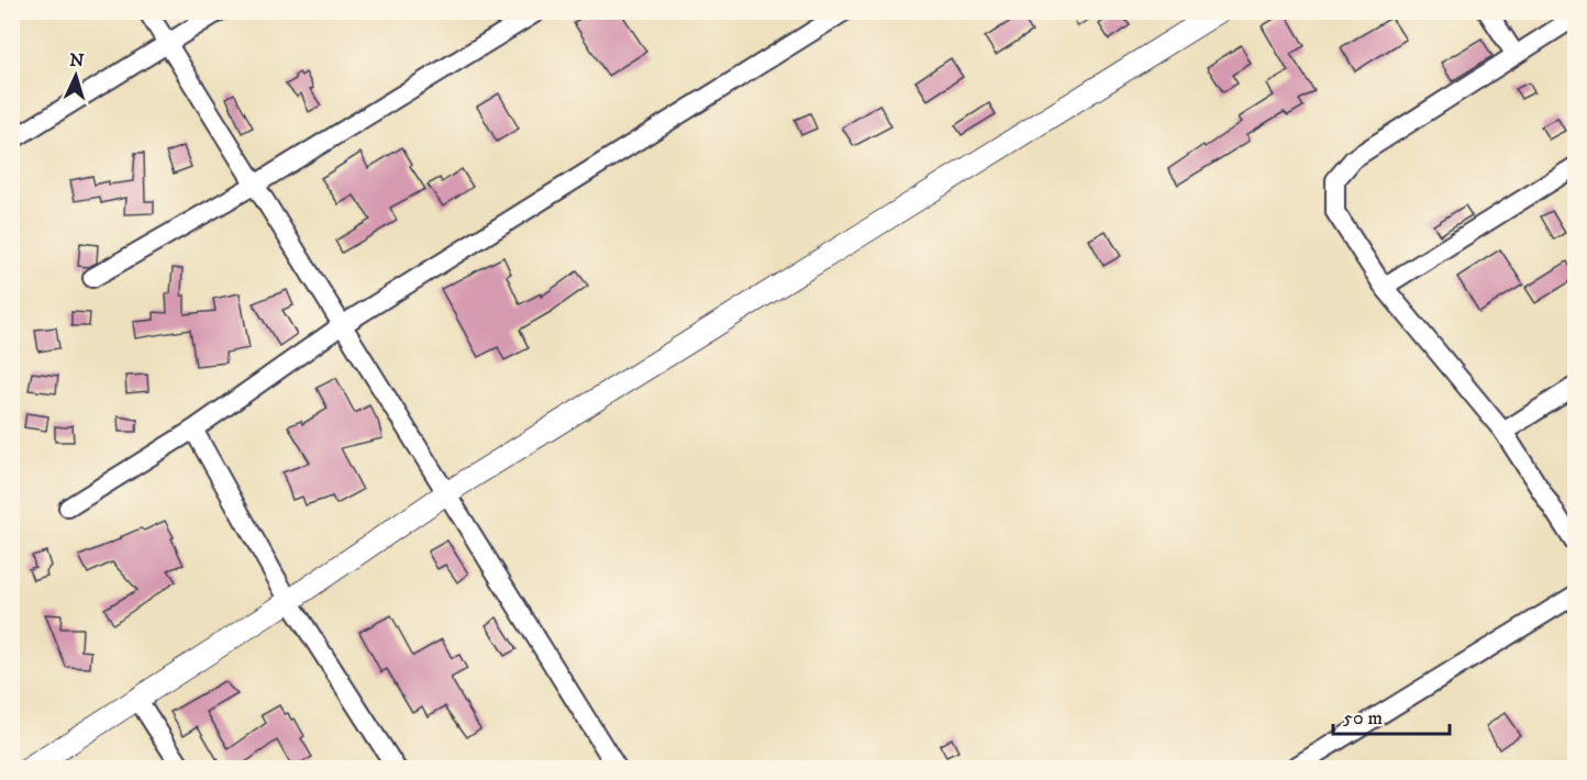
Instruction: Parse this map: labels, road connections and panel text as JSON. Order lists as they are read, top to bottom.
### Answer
{
  "scale_bar": "50 m",
  "north": "top"
}
